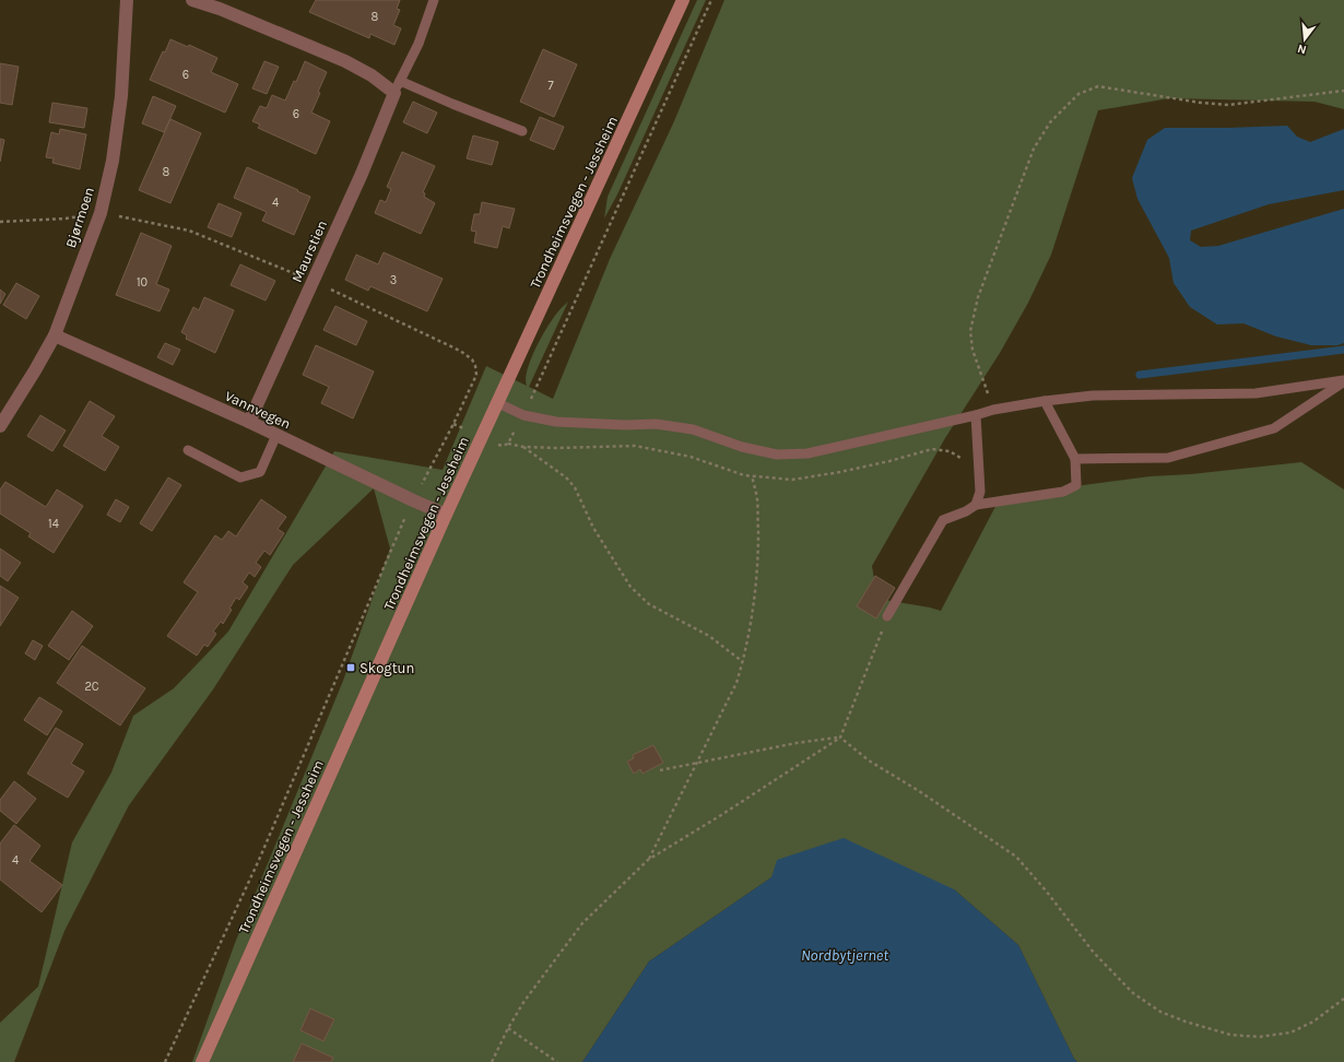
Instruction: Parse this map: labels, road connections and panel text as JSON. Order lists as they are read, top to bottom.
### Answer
{
  "streets": {
    "main road": ["Trondheimsvegen - Jessheim"],
    "street": ["Bjørmoen", "Maurstien", "Vannvegen"]
  },
  "crossings": [
    ["Trondheimsvegen - Jessheim", "Vannvegen"],
    ["Bjørmoen", "Vannvegen"],
    ["Maurstien", "Vannvegen"]
  ],
  "water": ["Nordbytjernet"],
  "places": {
    "transit": ["Skogtun"]
  },
  "house_numbers": [
    "8",
    "6",
    "7",
    "6",
    "8",
    "4",
    "3",
    "10",
    "14",
    "2C",
    "4"
  ],
  "north": "bottom"
}
